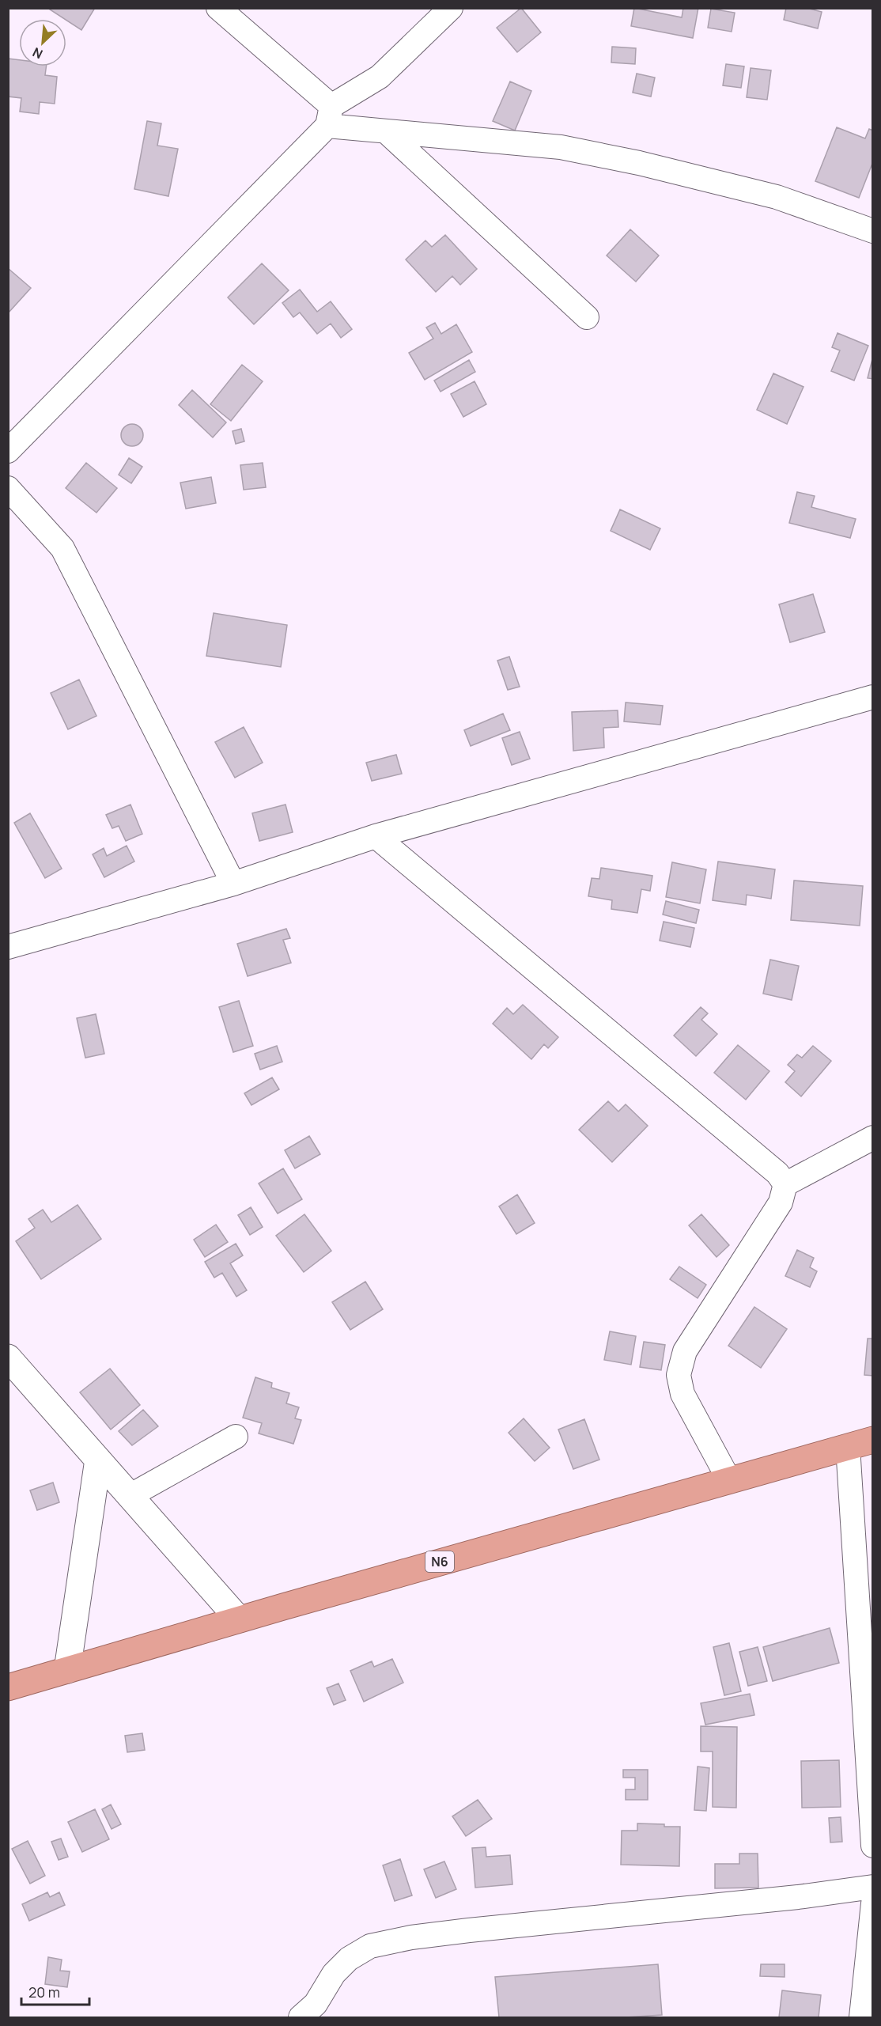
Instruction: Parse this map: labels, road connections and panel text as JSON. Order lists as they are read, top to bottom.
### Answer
{
  "streets": {
    "highway": ["N6"]
  },
  "scale_bar": "20 m",
  "north": "bottom left"
}
